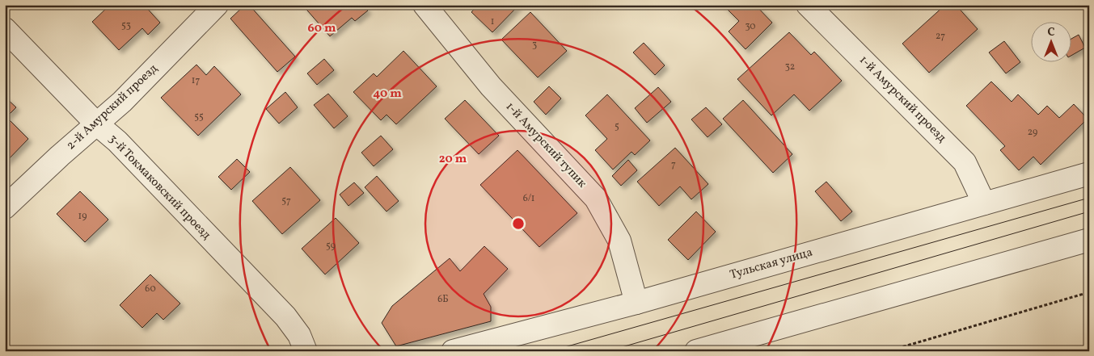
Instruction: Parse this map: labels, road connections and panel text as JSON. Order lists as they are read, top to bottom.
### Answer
{
  "streets": {
    "street": [
      "1-й Амурский проезд",
      "2-й Амурский проезд",
      "1-й Амурский тупик",
      "3-й Токмаковский проезд",
      "Тульская улица"
    ]
  },
  "crossings": [
    ["1-й Амурский проезд", "Тульская улица"],
    ["2-й Амурский проезд", "3-й Токмаковский проезд"],
    ["1-й Амурский тупик", "Тульская улица"]
  ],
  "house_numbers": [
    "1",
    "53",
    "30",
    "27",
    "3",
    "32",
    "17",
    "55",
    "5",
    "29",
    "7",
    "6/1",
    "57",
    "19",
    "59",
    "60",
    "6Б"
  ],
  "north": "top",
  "rings": ["60 m", "40 m", "20 m"]
}
